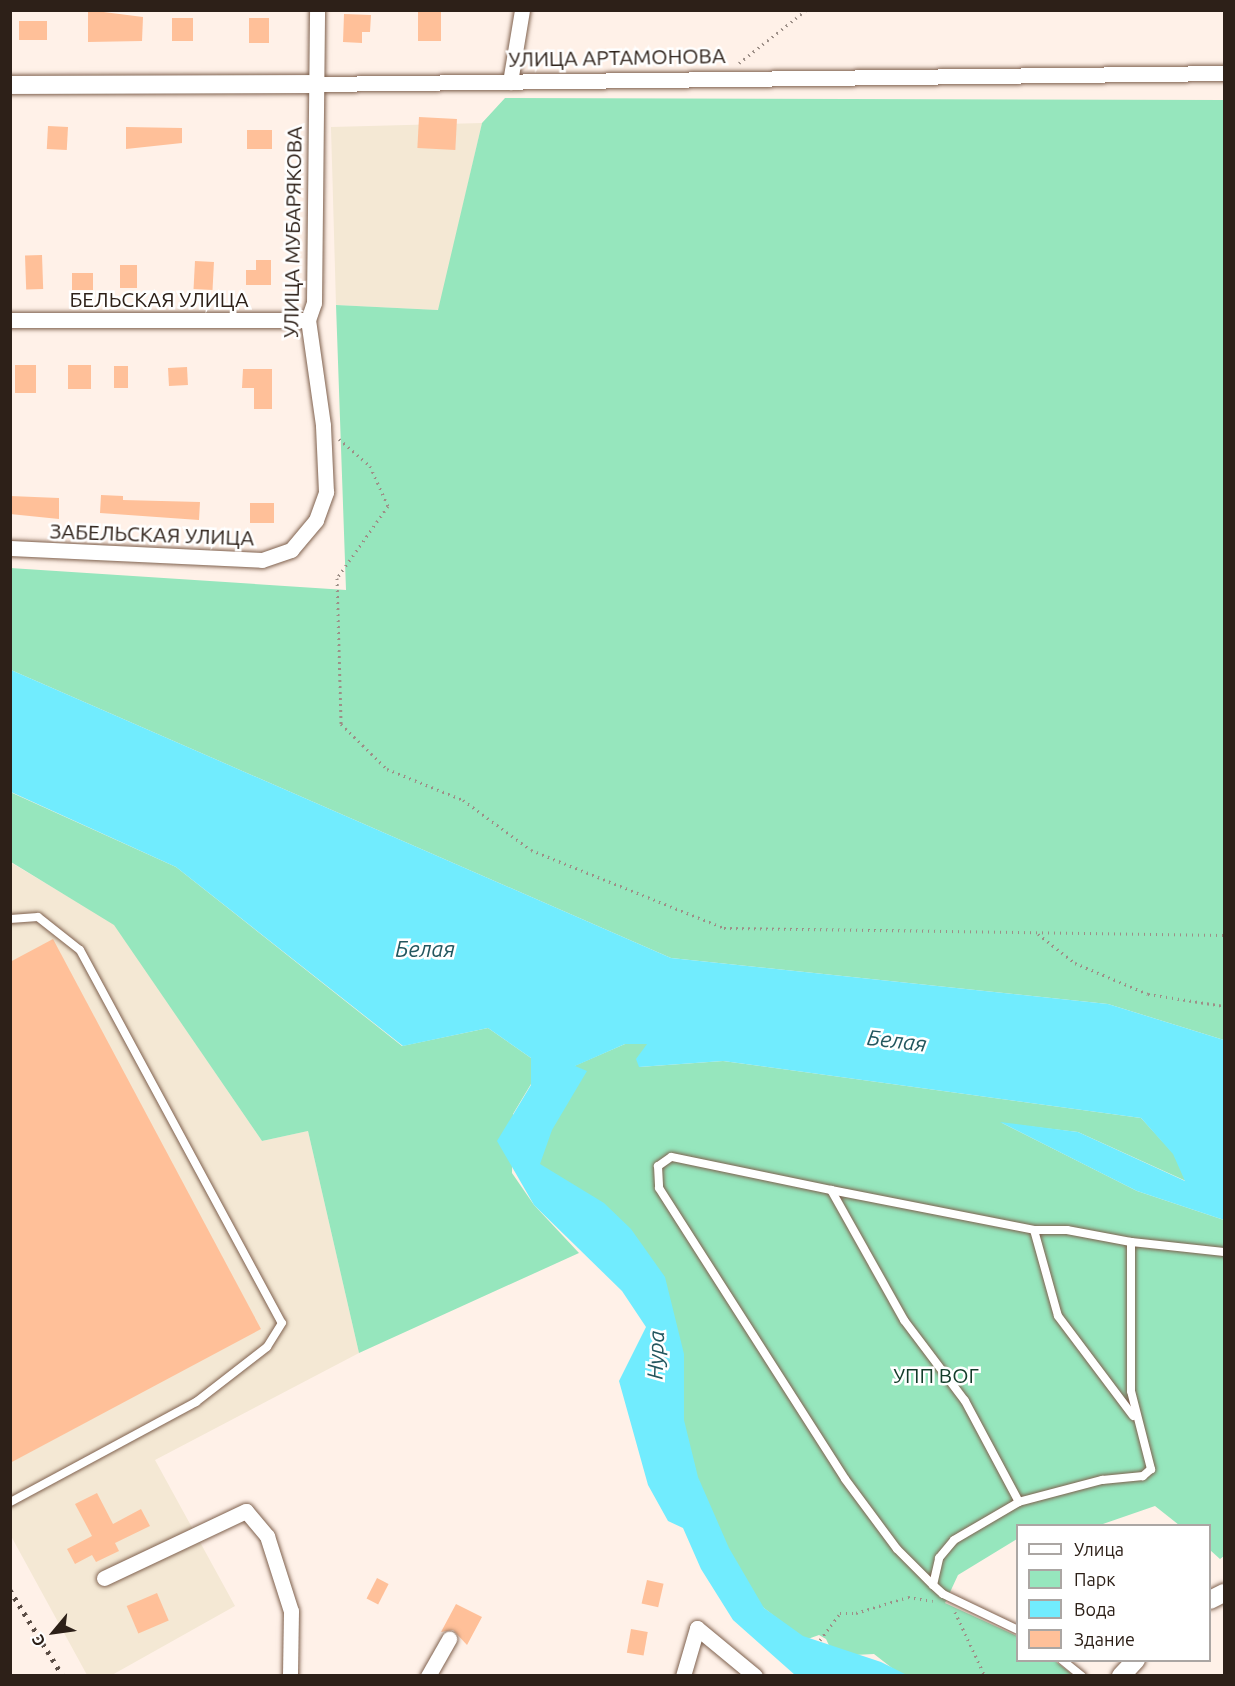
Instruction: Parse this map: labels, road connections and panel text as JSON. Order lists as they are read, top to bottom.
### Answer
{
  "streets": {
    "street": [
      "УЛИЦА АРТАМОНОВА",
      "УЛИЦА МУБАРЯКОВА",
      "БЕЛЬСКАЯ УЛИЦА",
      "ЗАБЕЛЬСКАЯ УЛИЦА"
    ]
  },
  "crossings": [
    ["УЛИЦА АРТАМОНОВА", "УЛИЦА МУБАРЯКОВА"],
    ["УЛИЦА МУБАРЯКОВА", "БЕЛЬСКАЯ УЛИЦА"],
    ["УЛИЦА МУБАРЯКОВА", "ЗАБЕЛЬСКАЯ УЛИЦА"]
  ],
  "water": ["Белая", "Нура"],
  "parks": ["УПП ВОГ"],
  "legend": [
    "Улица",
    "Парк",
    "Вода",
    "Здание"
  ],
  "north": "bottom left"
}
